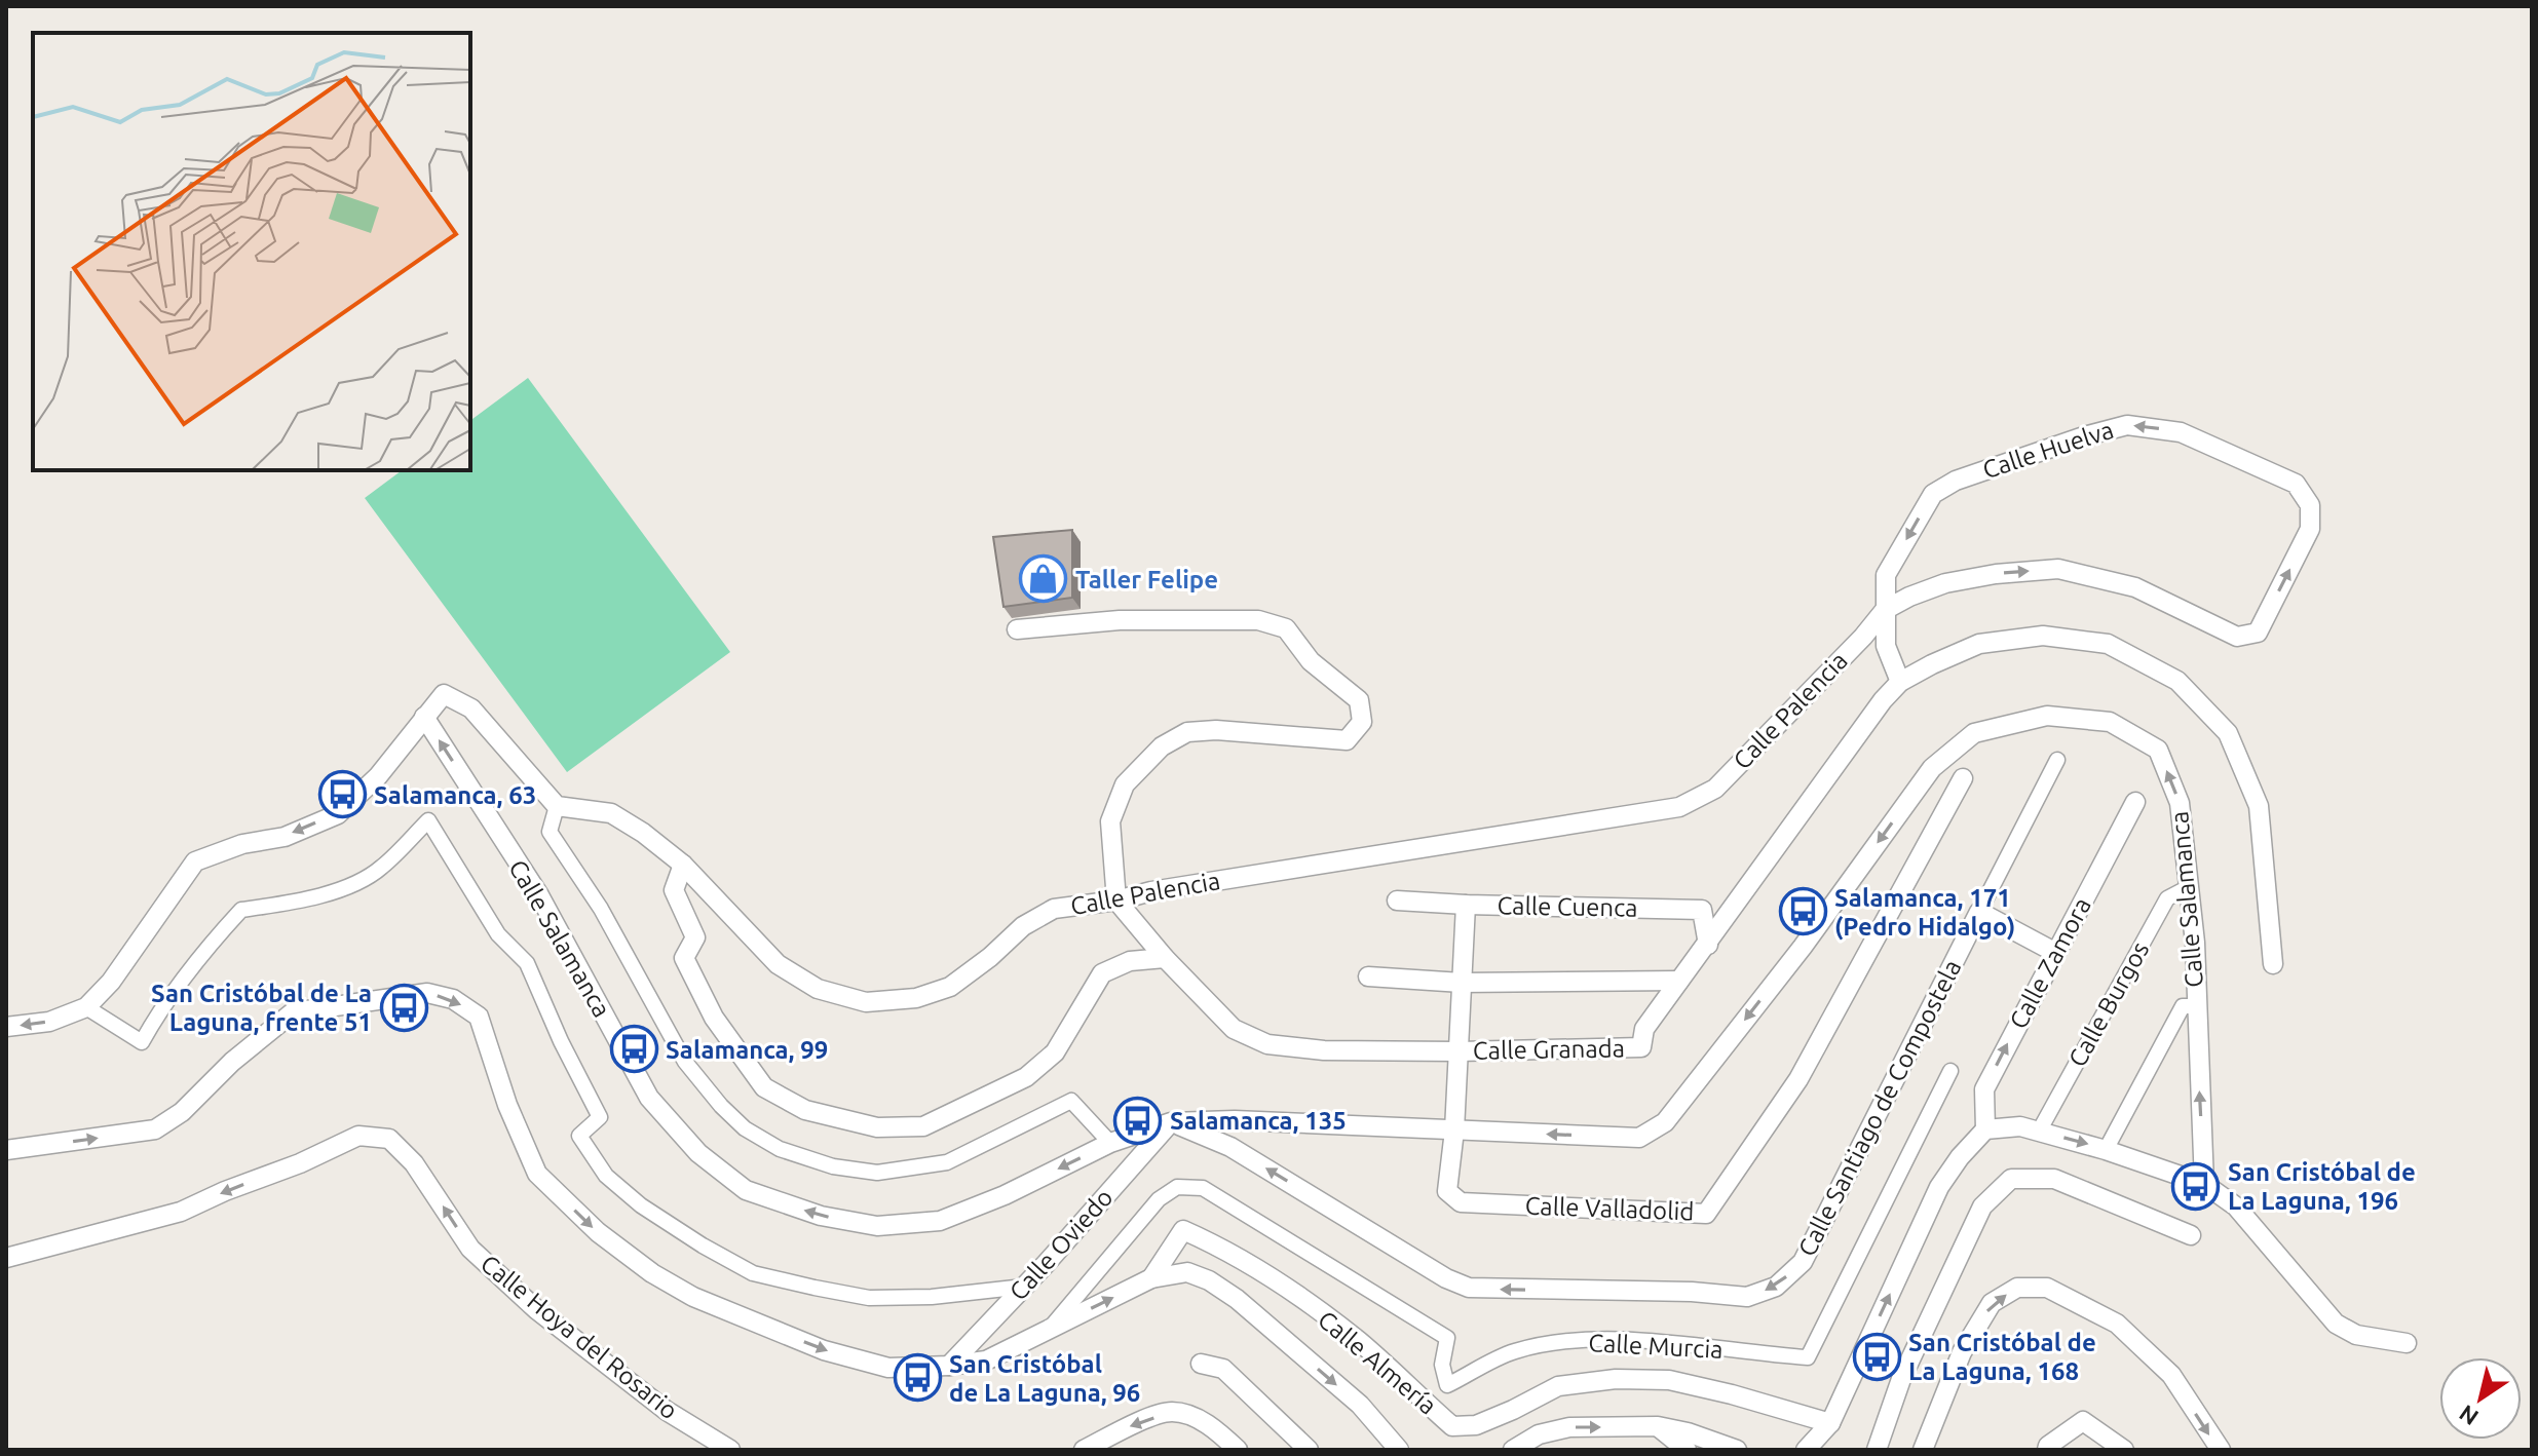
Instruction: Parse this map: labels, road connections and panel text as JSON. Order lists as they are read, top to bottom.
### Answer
{
  "streets": {
    "street": [
      "Calle Huelva",
      "Calle Palencia",
      "Calle Salamanca",
      "Calle Cuenca",
      "Calle Zamora",
      "Calle Burgos",
      "Calle Granada",
      "Calle Santiago de Compostela",
      "Calle Valladolid",
      "Calle Oviedo",
      "Calle Hoya del Rosario",
      "Calle Murcia",
      "Calle Almería"
    ]
  },
  "crossings": [
    ["Calle Huelva", "Calle Palencia"],
    ["Calle Palencia", "Calle Granada"],
    ["Calle Salamanca", "Calle Burgos"],
    ["Calle Salamanca", "Calle Santiago de Compostela"],
    ["Calle Salamanca", "Calle Valladolid"],
    ["Calle Salamanca", "Calle Oviedo"],
    ["Calle Cuenca", "Calle Granada"],
    ["Calle Cuenca", "Calle Valladolid"],
    ["Calle Granada", "Calle Valladolid"],
    ["Calle Santiago de Compostela", "Calle Oviedo"]
  ],
  "one_way": ["Calle Hoya del Rosario"],
  "places": {
    "shop": ["Taller Felipe"],
    "bus stop": [
      "Salamanca, 63",
      "Salamanca, 171 (Pedro Hidalgo)",
      "San Cristóbal de La Laguna, frente 51",
      "Salamanca, 99",
      "Salamanca, 135",
      "San Cristóbal de La Laguna, 196",
      "San Cristóbal de La Laguna, 168",
      "San Cristóbal de La Laguna, 96"
    ]
  },
  "north": "bottom left"
}
